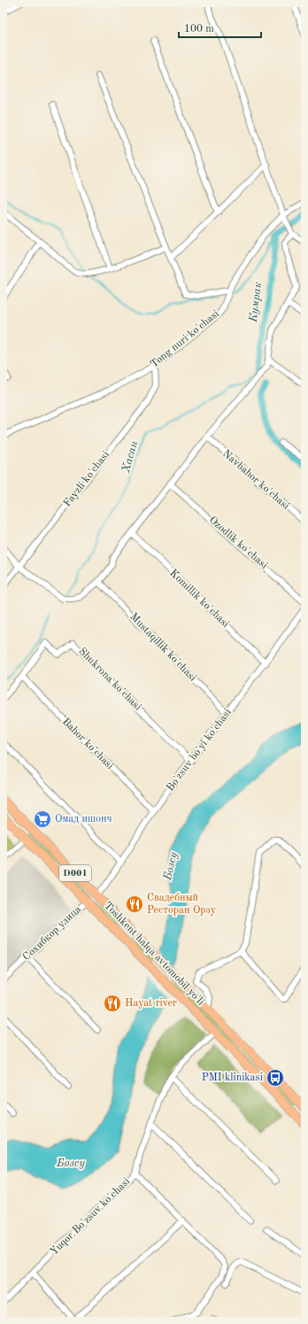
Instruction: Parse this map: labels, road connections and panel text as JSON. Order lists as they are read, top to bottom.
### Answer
{
  "streets": {
    "highway": ["D001", "Toshkent halqa avtomobil yo'li"],
    "street": [
      "Tong nuri ko'chasi",
      "Fayzli ko'chasi",
      "Navbahor ko'chasi",
      "Ozodlik ko'chasi",
      "Komillik ko'chasi",
      "Mustaqillik ko'chasi",
      "Shukrona ko'chasi",
      "Bahor ko'chasi",
      "Bo'zsuv bo'yi ko'chasi",
      "Сохибкор улица",
      "Yuqor Bo'zsuv ko'chasi"
    ]
  },
  "crossings": [
    ["Tong nuri ko'chasi", "Fayzli ko'chasi"],
    ["Komillik ko'chasi", "Bo'zsuv bo'yi ko'chasi"],
    ["Mustaqillik ko'chasi", "Bo'zsuv bo'yi ko'chasi"],
    ["Shukrona ko'chasi", "Bahor ko'chasi"],
    ["Shukrona ko'chasi", "Bo'zsuv bo'yi ko'chasi"],
    ["Bahor ko'chasi", "Bo'zsuv bo'yi ko'chasi"],
    ["Bo'zsuv bo'yi ko'chasi", "Toshkent halqa avtomobil yo'li"],
    ["Сохибкор улица", "Toshkent halqa avtomobil yo'li"],
    ["Toshkent halqa avtomobil yo'li", "Yuqor Bo'zsuv ko'chasi"]
  ],
  "water": ["Кумрак", "Хасан", "Бозсу"],
  "places": {
    "supermarket": ["Омад ишонч"],
    "restaurant": ["Свадебный Ресторан Орзу", "Hayat river"],
    "bus stop": ["PMI klinikasi"]
  },
  "scale_bar": "100 m"
}
